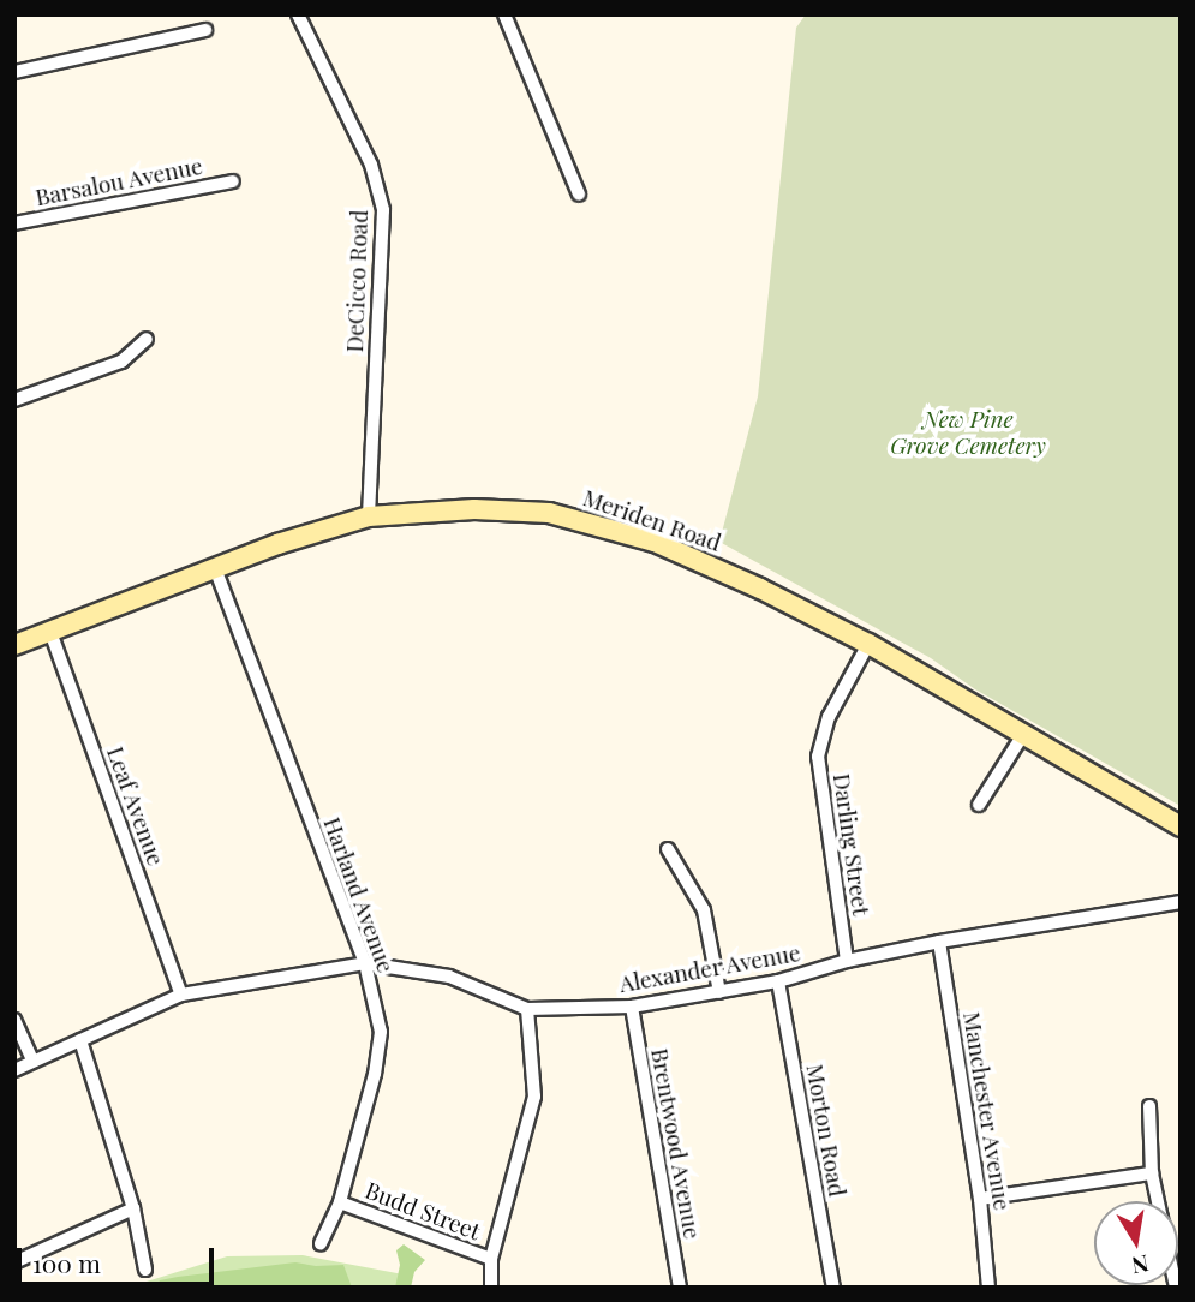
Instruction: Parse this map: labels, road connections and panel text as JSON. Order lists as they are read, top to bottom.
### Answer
{
  "streets": {
    "main road": ["Meriden Road"],
    "street": [
      "Barsalou Avenue",
      "DeCicco Road",
      "Leaf Avenue",
      "Darling Street",
      "Harland Avenue",
      "Alexander Avenue",
      "Manchester Avenue",
      "Morton Road",
      "Brentwood Avenue",
      "Budd Street"
    ]
  },
  "crossings": [
    ["DeCicco Road", "Meriden Road"],
    ["Meriden Road", "Leaf Avenue"],
    ["Meriden Road", "Darling Street"],
    ["Meriden Road", "Harland Avenue"],
    ["Leaf Avenue", "Alexander Avenue"],
    ["Darling Street", "Alexander Avenue"],
    ["Harland Avenue", "Alexander Avenue"],
    ["Harland Avenue", "Budd Street"],
    ["Alexander Avenue", "Manchester Avenue"],
    ["Alexander Avenue", "Morton Road"],
    ["Alexander Avenue", "Brentwood Avenue"]
  ],
  "parks": ["New Pine Grove Cemetery"],
  "scale_bar": "100 m",
  "north": "bottom"
}
